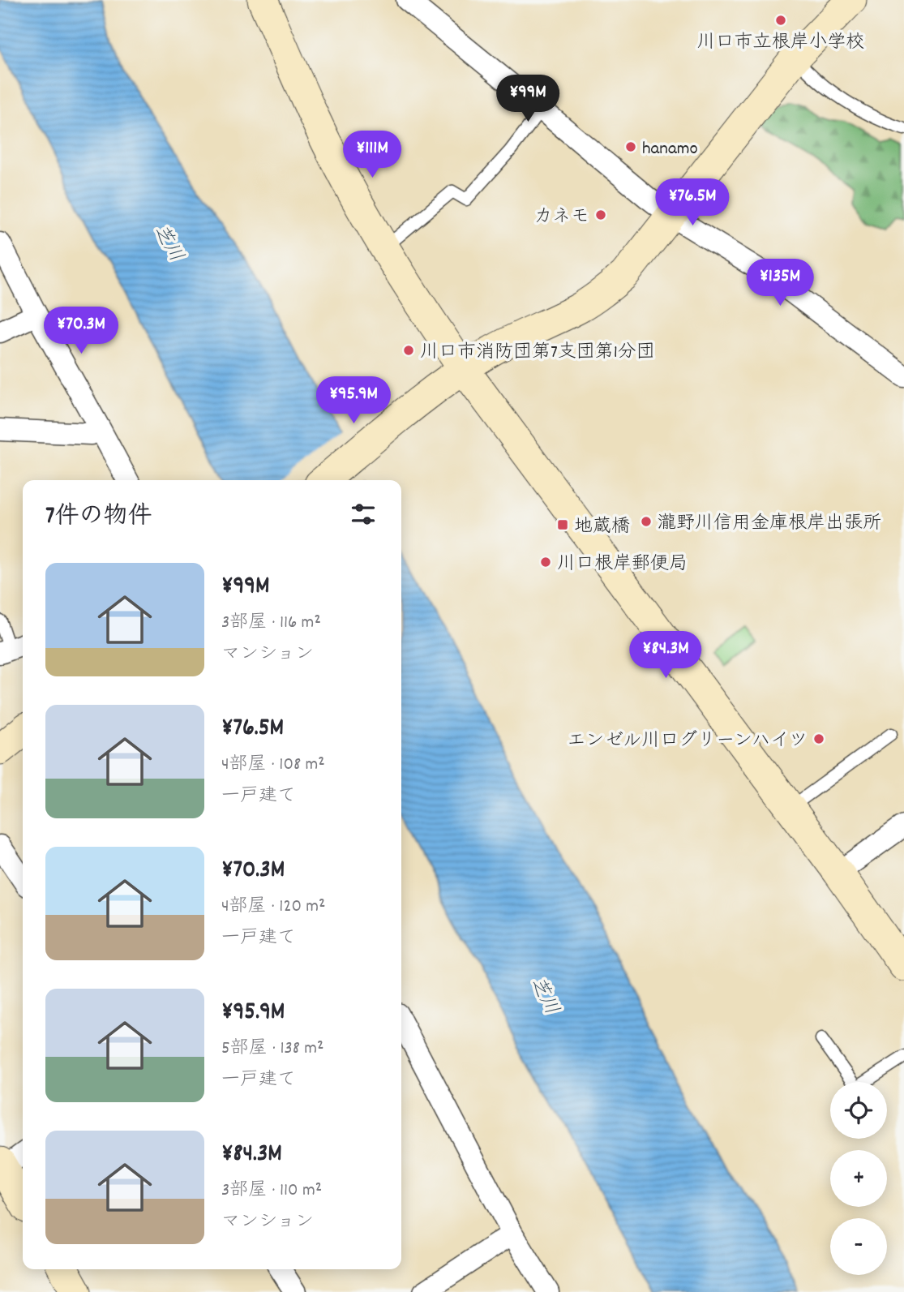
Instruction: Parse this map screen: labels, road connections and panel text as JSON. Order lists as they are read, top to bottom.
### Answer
{
  "water": ["芝川"],
  "places": {
    "other": [
      "川口市立根岸小学校",
      "hanamo",
      "カネモ",
      "川口市消防団第7支団第1分団",
      "瀧野川信用金庫根岸出張所",
      "川口根岸郵便局",
      "エンゼル川口グリーンハイツ"
    ],
    "transit": ["地蔵橋"]
  },
  "page": {
    "price": [
      "¥99M",
      "¥111M",
      "¥76.5M",
      "¥135M",
      "¥70.3M",
      "¥95.9M",
      "¥84.3M"
    ],
    "heading": "7件の物件",
    "list": [
      {
        "name": "¥99M",
        "note": "3部屋 · 116 m² · マンション"
      },
      {
        "name": "¥76.5M",
        "note": "4部屋 · 108 m² · 一戸建て"
      },
      {
        "name": "¥70.3M",
        "note": "4部屋 · 120 m² · 一戸建て"
      },
      {
        "name": "¥95.9M",
        "note": "5部屋 · 138 m² · 一戸建て"
      },
      {
        "name": "¥84.3M",
        "note": "3部屋 · 110 m² · マンション"
      }
    ],
    "map_buttons": ["+", "−"]
  }
}
